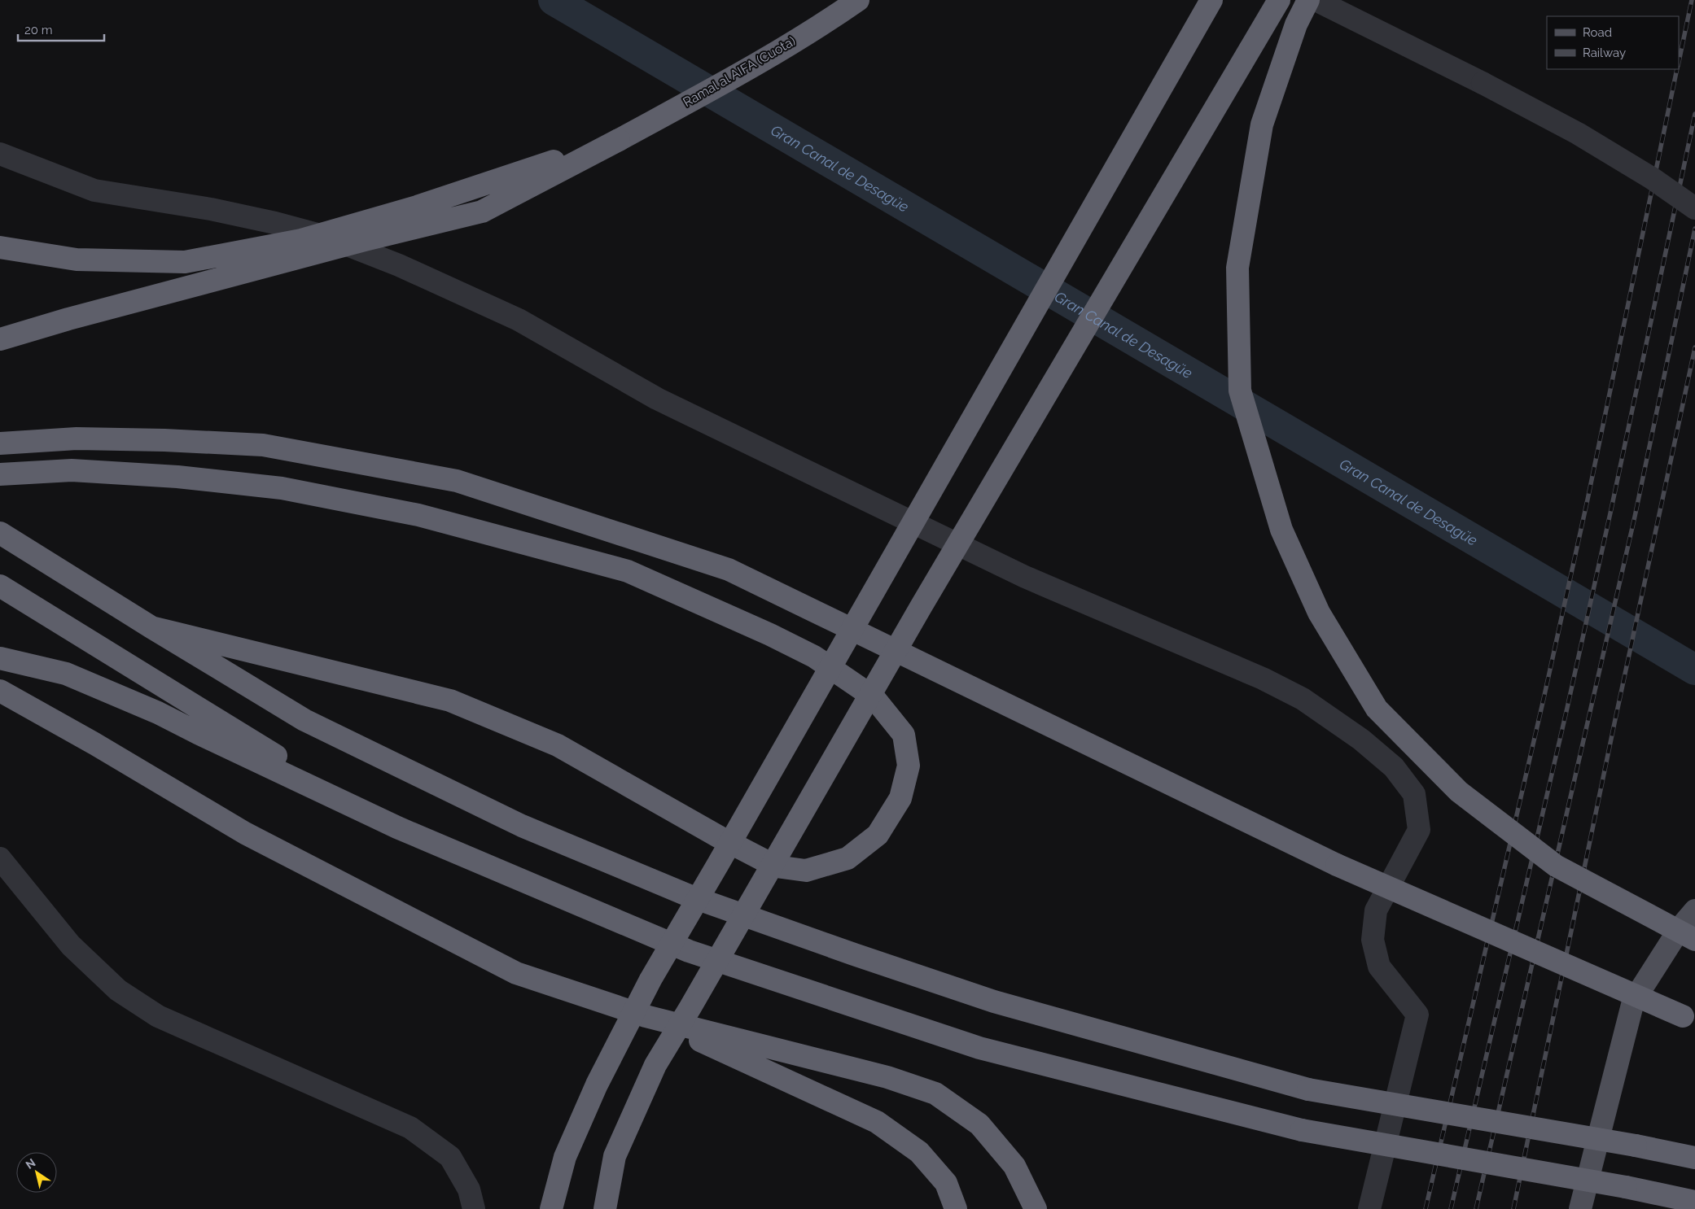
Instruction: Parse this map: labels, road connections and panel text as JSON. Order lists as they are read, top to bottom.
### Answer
{
  "streets": {
    "highway": ["Ramal al AIFA (Cuota)"]
  },
  "water": ["Gran Canal de Desagüe"],
  "legend": ["Road", "Railway"],
  "scale_bar": "20 m",
  "north": "top left"
}
